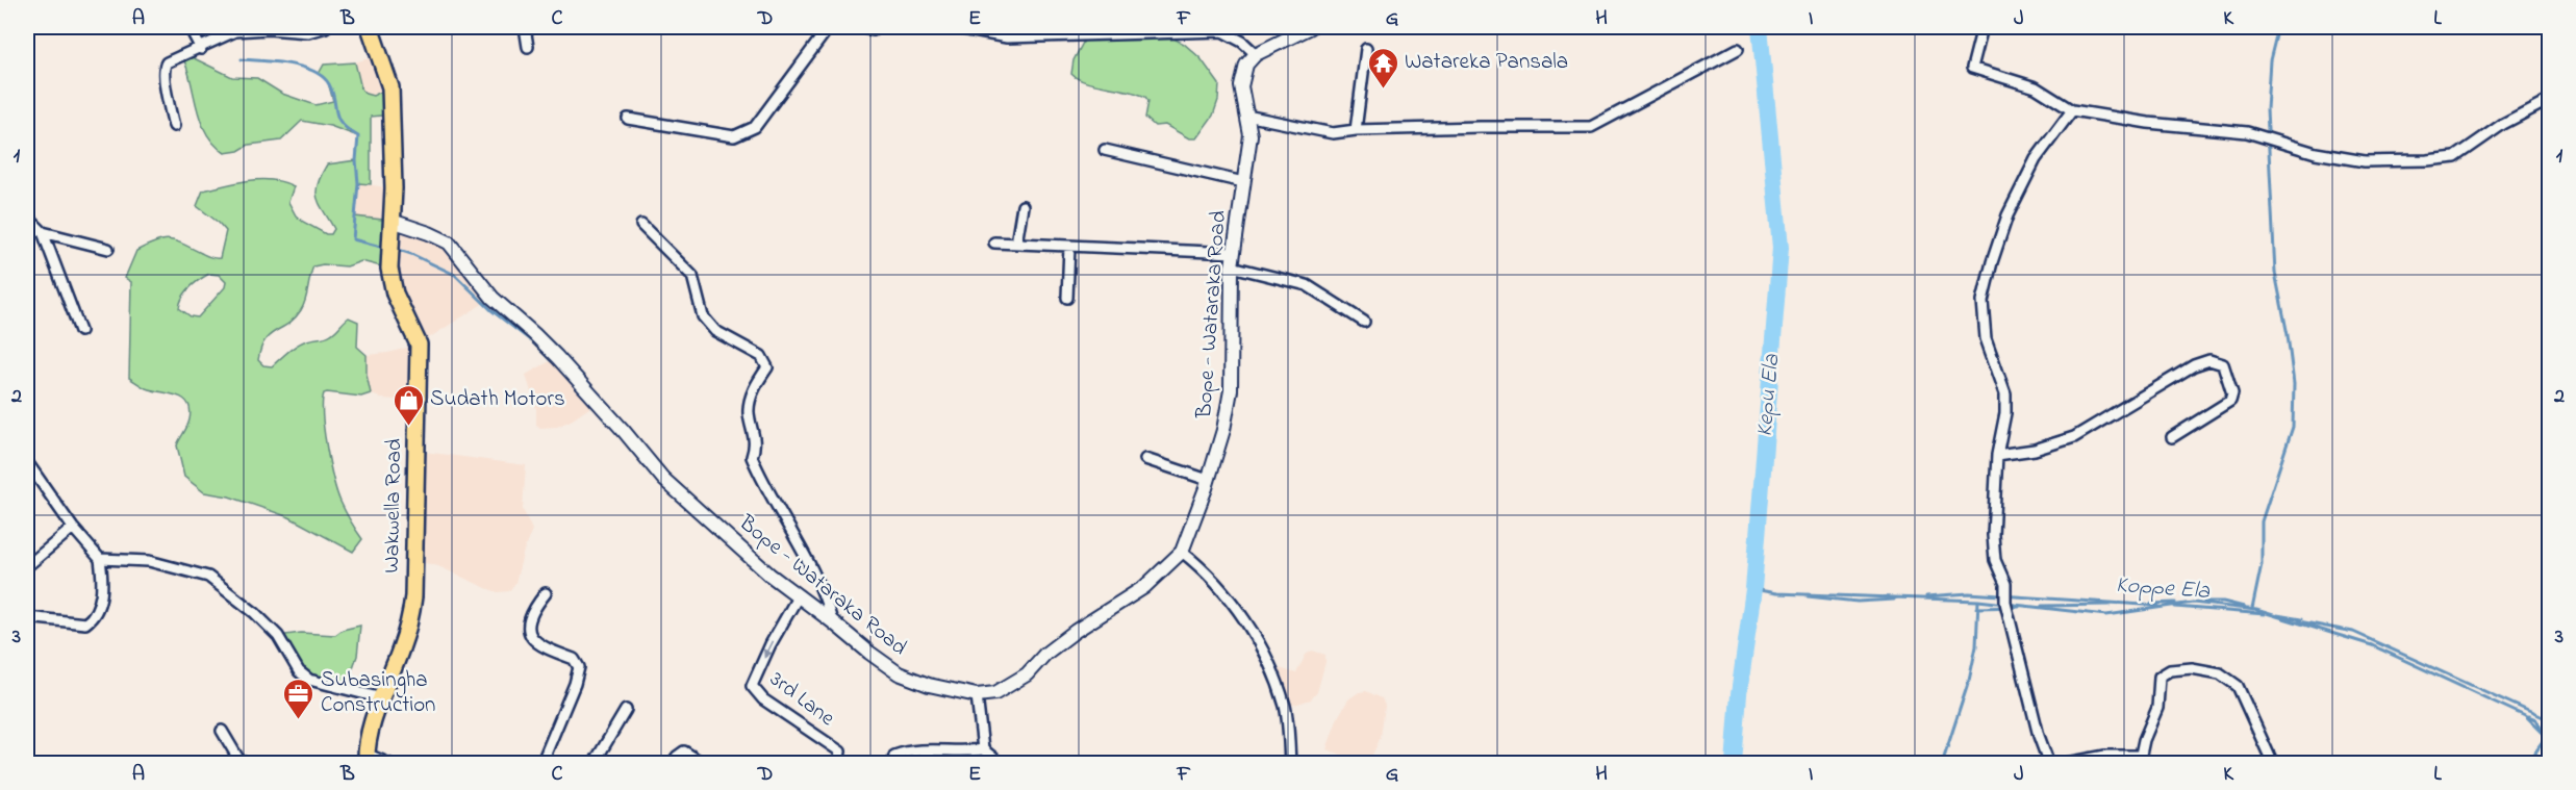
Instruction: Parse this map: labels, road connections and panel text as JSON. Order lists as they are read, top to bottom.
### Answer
{
  "streets": {
    "main road": ["Wakwella Road"],
    "street": ["Bope - Wataraka Road", "3rd Lane"]
  },
  "crossings": [
    ["Bope - Wataraka Road", "Wakwella Road"],
    ["Bope - Wataraka Road", "3rd Lane"]
  ],
  "water": ["Kepu Ela", "Koppe Ela"],
  "places": {
    "temple": ["Watareka Pansala"],
    "shop": ["Sudath Motors"],
    "office": ["Subasingha Construction"]
  },
  "grid": {
    "columns": [
      "A",
      "B",
      "C",
      "D",
      "E",
      "F",
      "G",
      "H",
      "I",
      "J",
      "K",
      "L"
    ],
    "rows": ["1", "2", "3"]
  }
}
